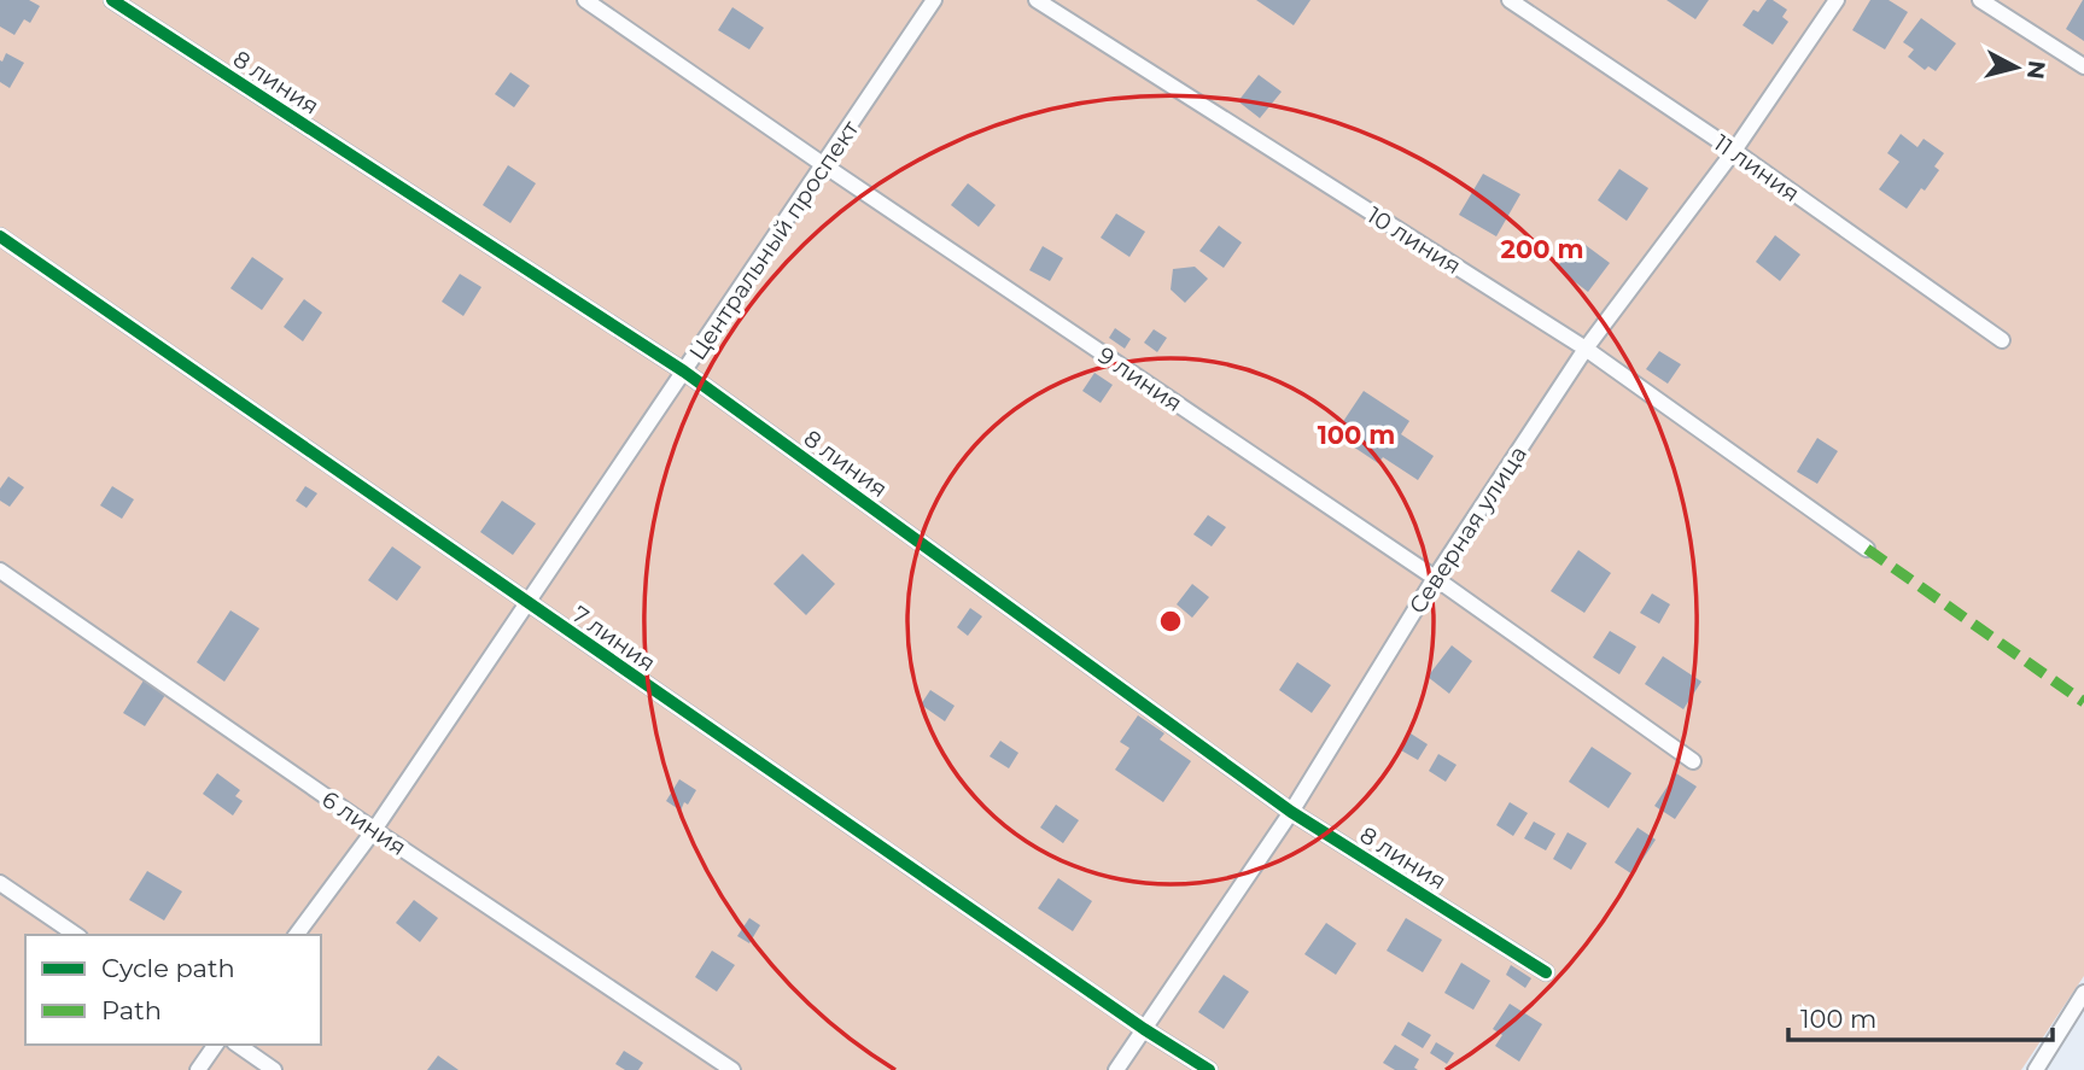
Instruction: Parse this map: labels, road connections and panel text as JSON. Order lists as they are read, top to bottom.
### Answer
{
  "streets": {
    "street": [
      "8 линия",
      "11 линия",
      "Центральный проспект",
      "10 линия",
      "9 линия",
      "Северная улица",
      "7 линия",
      "6 линия"
    ]
  },
  "crossings": [
    ["8 линия", "Центральный проспект"],
    ["8 линия", "Северная улица"],
    ["11 линия", "Северная улица"],
    ["Центральный проспект", "9 линия"],
    ["Центральный проспект", "7 линия"],
    ["Центральный проспект", "6 линия"],
    ["10 линия", "Северная улица"],
    ["9 линия", "Северная улица"],
    ["Северная улица", "7 линия"]
  ],
  "legend": ["Cycle path", "Path"],
  "scale_bar": "100 m",
  "north": "right",
  "rings": ["200 m", "100 m"]
}
